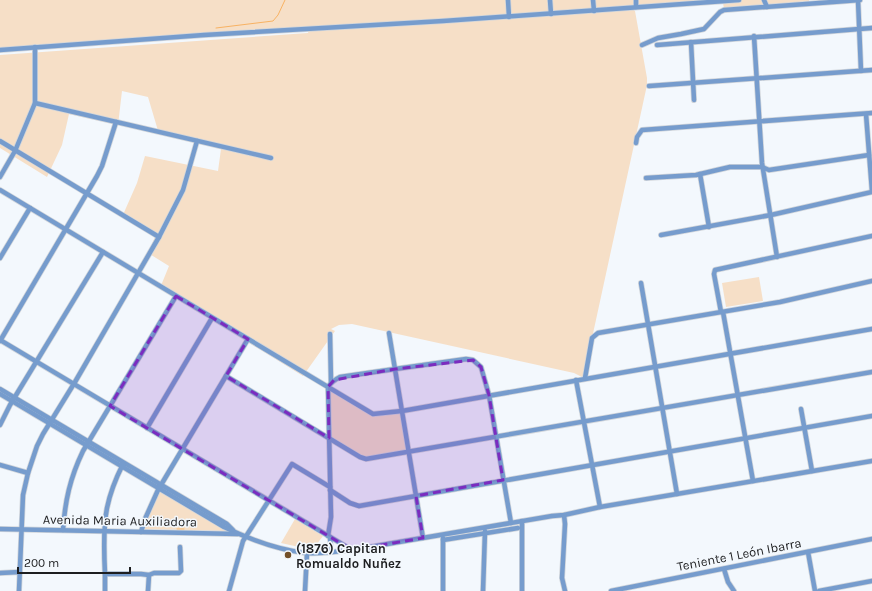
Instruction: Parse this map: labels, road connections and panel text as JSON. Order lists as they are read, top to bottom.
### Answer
{
  "streets": {
    "street": ["Avenida Maria Auxiliadora", "Teniente 1 León Ibarra"]
  },
  "places": ["(1876) Capitan Romualdo Nuñez"],
  "scale_bar": "200 m"
}
